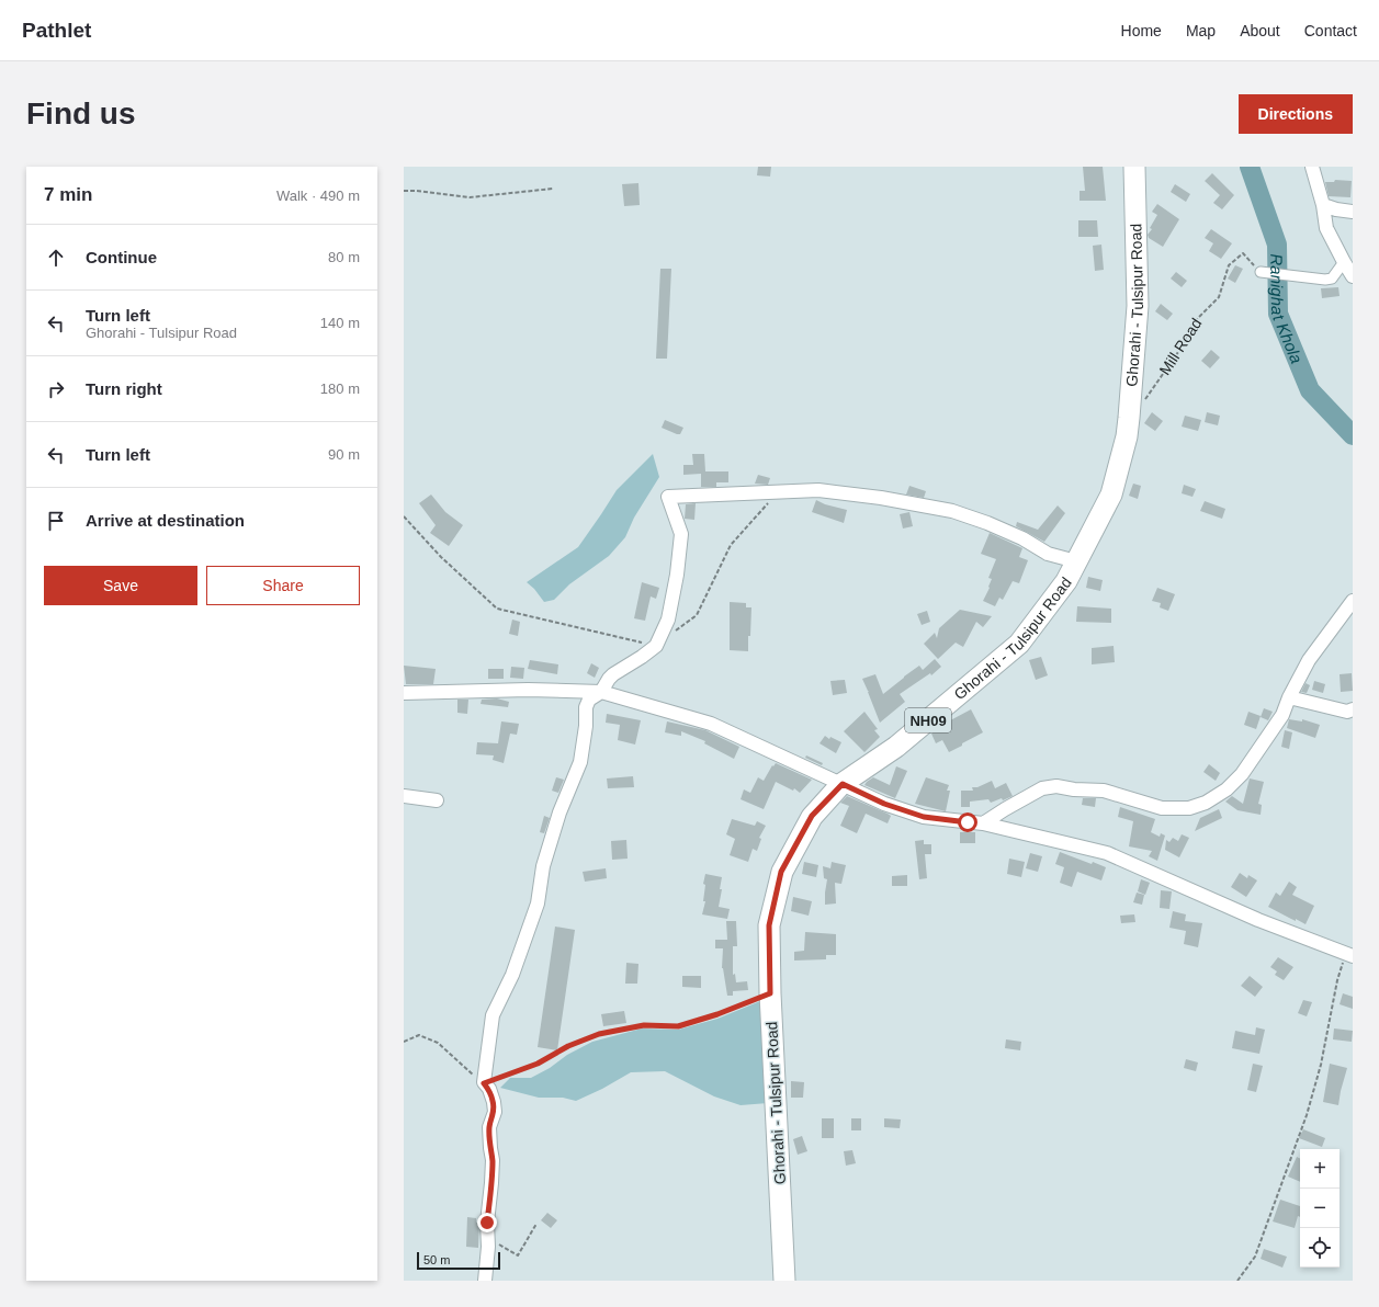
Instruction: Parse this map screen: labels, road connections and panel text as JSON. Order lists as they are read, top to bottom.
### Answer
{
  "streets": {
    "main road": ["Ghorahi - Tulsipur Road", "NH09"],
    "path": ["Mill Road"]
  },
  "crossings": [
    ["Ghorahi - Tulsipur Road", "Mill Road"]
  ],
  "water": ["Ranighat Khola"],
  "scale_bar": "50 m",
  "page": {
    "header": "Pathlet",
    "nav": [
      "Home",
      "Map",
      "About",
      "Contact"
    ],
    "buttons": [
      "Directions",
      ["Save", "Share"]
    ],
    "title": "Find us",
    "heading": ["7 min", "Walk · 490 m"],
    "list": [
      ["Continue", "80 m"],
      ["Turn left", "Ghorahi - Tulsipur Road", "140 m"],
      ["Turn right", "180 m"],
      ["Turn left", "90 m"],
      "Arrive at destination"
    ],
    "map_buttons": ["+", "−"],
    "scale": "50 m"
  }
}
